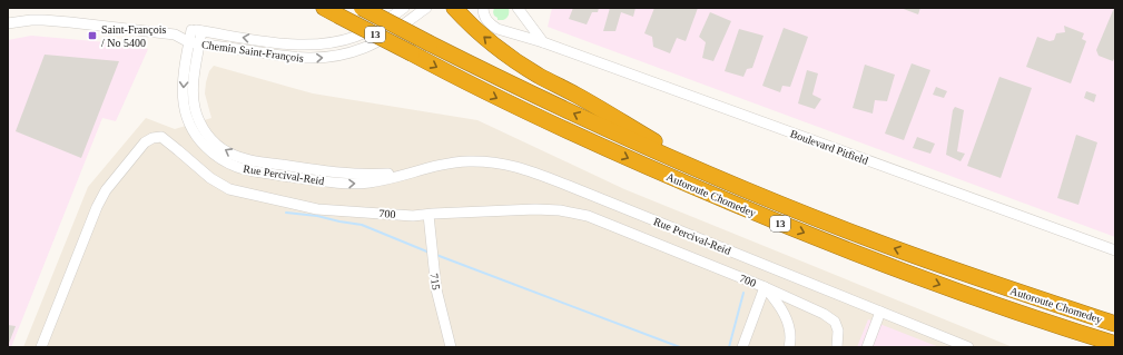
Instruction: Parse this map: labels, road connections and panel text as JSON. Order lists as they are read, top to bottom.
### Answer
{
  "streets": {
    "highway": ["13", "Autoroute Chomedey"],
    "street": [
      "Chemin Saint-François",
      "Boulevard Pitfield",
      "Rue Percival-Reid",
      "700",
      "715"
    ]
  },
  "crossings": [
    ["Chemin Saint-François", "Rue Percival-Reid"],
    ["700", "715"]
  ],
  "places": {
    "transit": ["Saint-François / No 5400"]
  }
}
